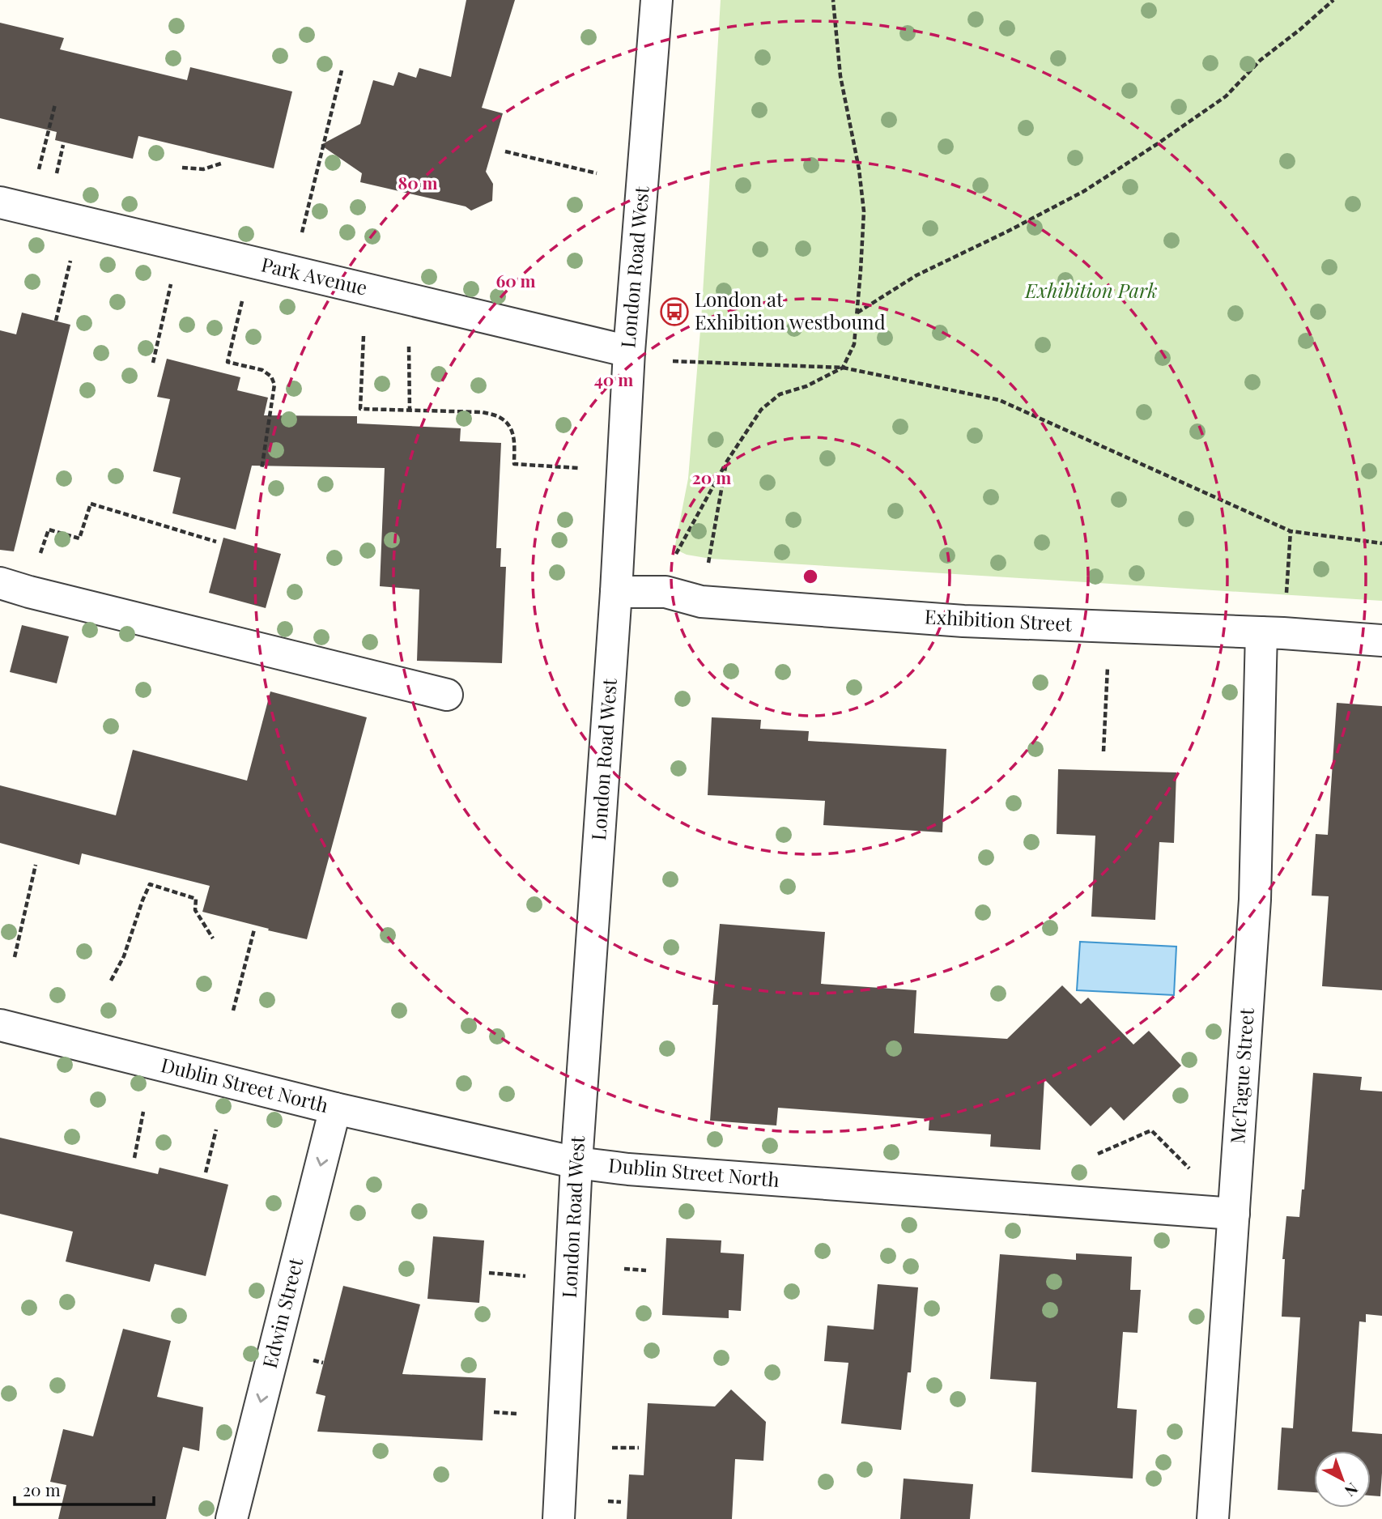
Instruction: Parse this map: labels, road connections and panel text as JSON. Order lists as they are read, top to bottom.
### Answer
{
  "streets": {
    "street": [
      "London Road West",
      "Park Avenue",
      "Exhibition Street",
      "McTague Street",
      "Dublin Street North",
      "Edwin Street"
    ]
  },
  "crossings": [
    ["London Road West", "Park Avenue"],
    ["London Road West", "Exhibition Street"],
    ["London Road West", "Dublin Street North"],
    ["Exhibition Street", "McTague Street"],
    ["McTague Street", "Dublin Street North"],
    ["Dublin Street North", "Edwin Street"]
  ],
  "one_way": ["Edwin Street"],
  "parks": ["Exhibition Park"],
  "places": {
    "bus stop": ["London at Exhibition westbound"]
  },
  "scale_bar": "20 m",
  "north": "bottom right",
  "rings": [
    "80 m",
    "60 m",
    "40 m",
    "20 m"
  ]
}
